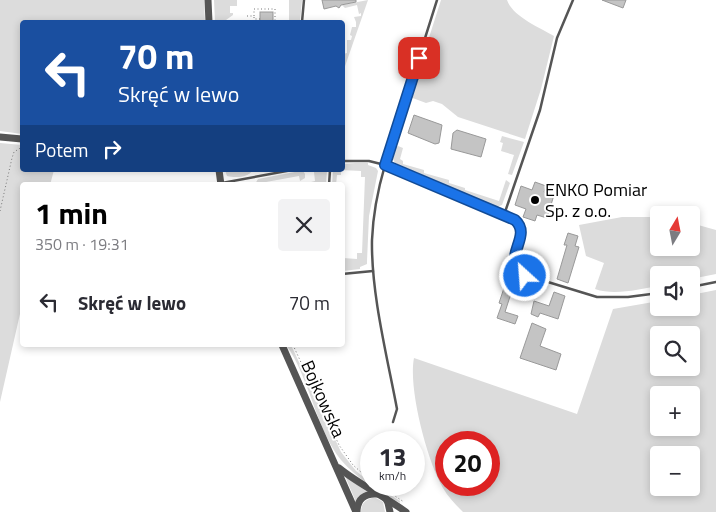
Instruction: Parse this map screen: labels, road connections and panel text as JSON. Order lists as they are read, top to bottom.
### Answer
{
  "streets": {
    "street": ["Bojkowska"]
  },
  "places": ["ENKO Pomiar Sp. z o.o."],
  "north": "top",
  "page": {
    "turn": ["70 m", "Skręć w lewo"],
    "then": "Potem",
    "heading": ["1 min", "350 m · 19:31"],
    "map_buttons": ["+", "−"],
    "list": [
      {
        "name": "Skręć w lewo",
        "value": "70 m"
      }
    ],
    "speed": "13 km/h",
    "limit": "20"
  }
}
